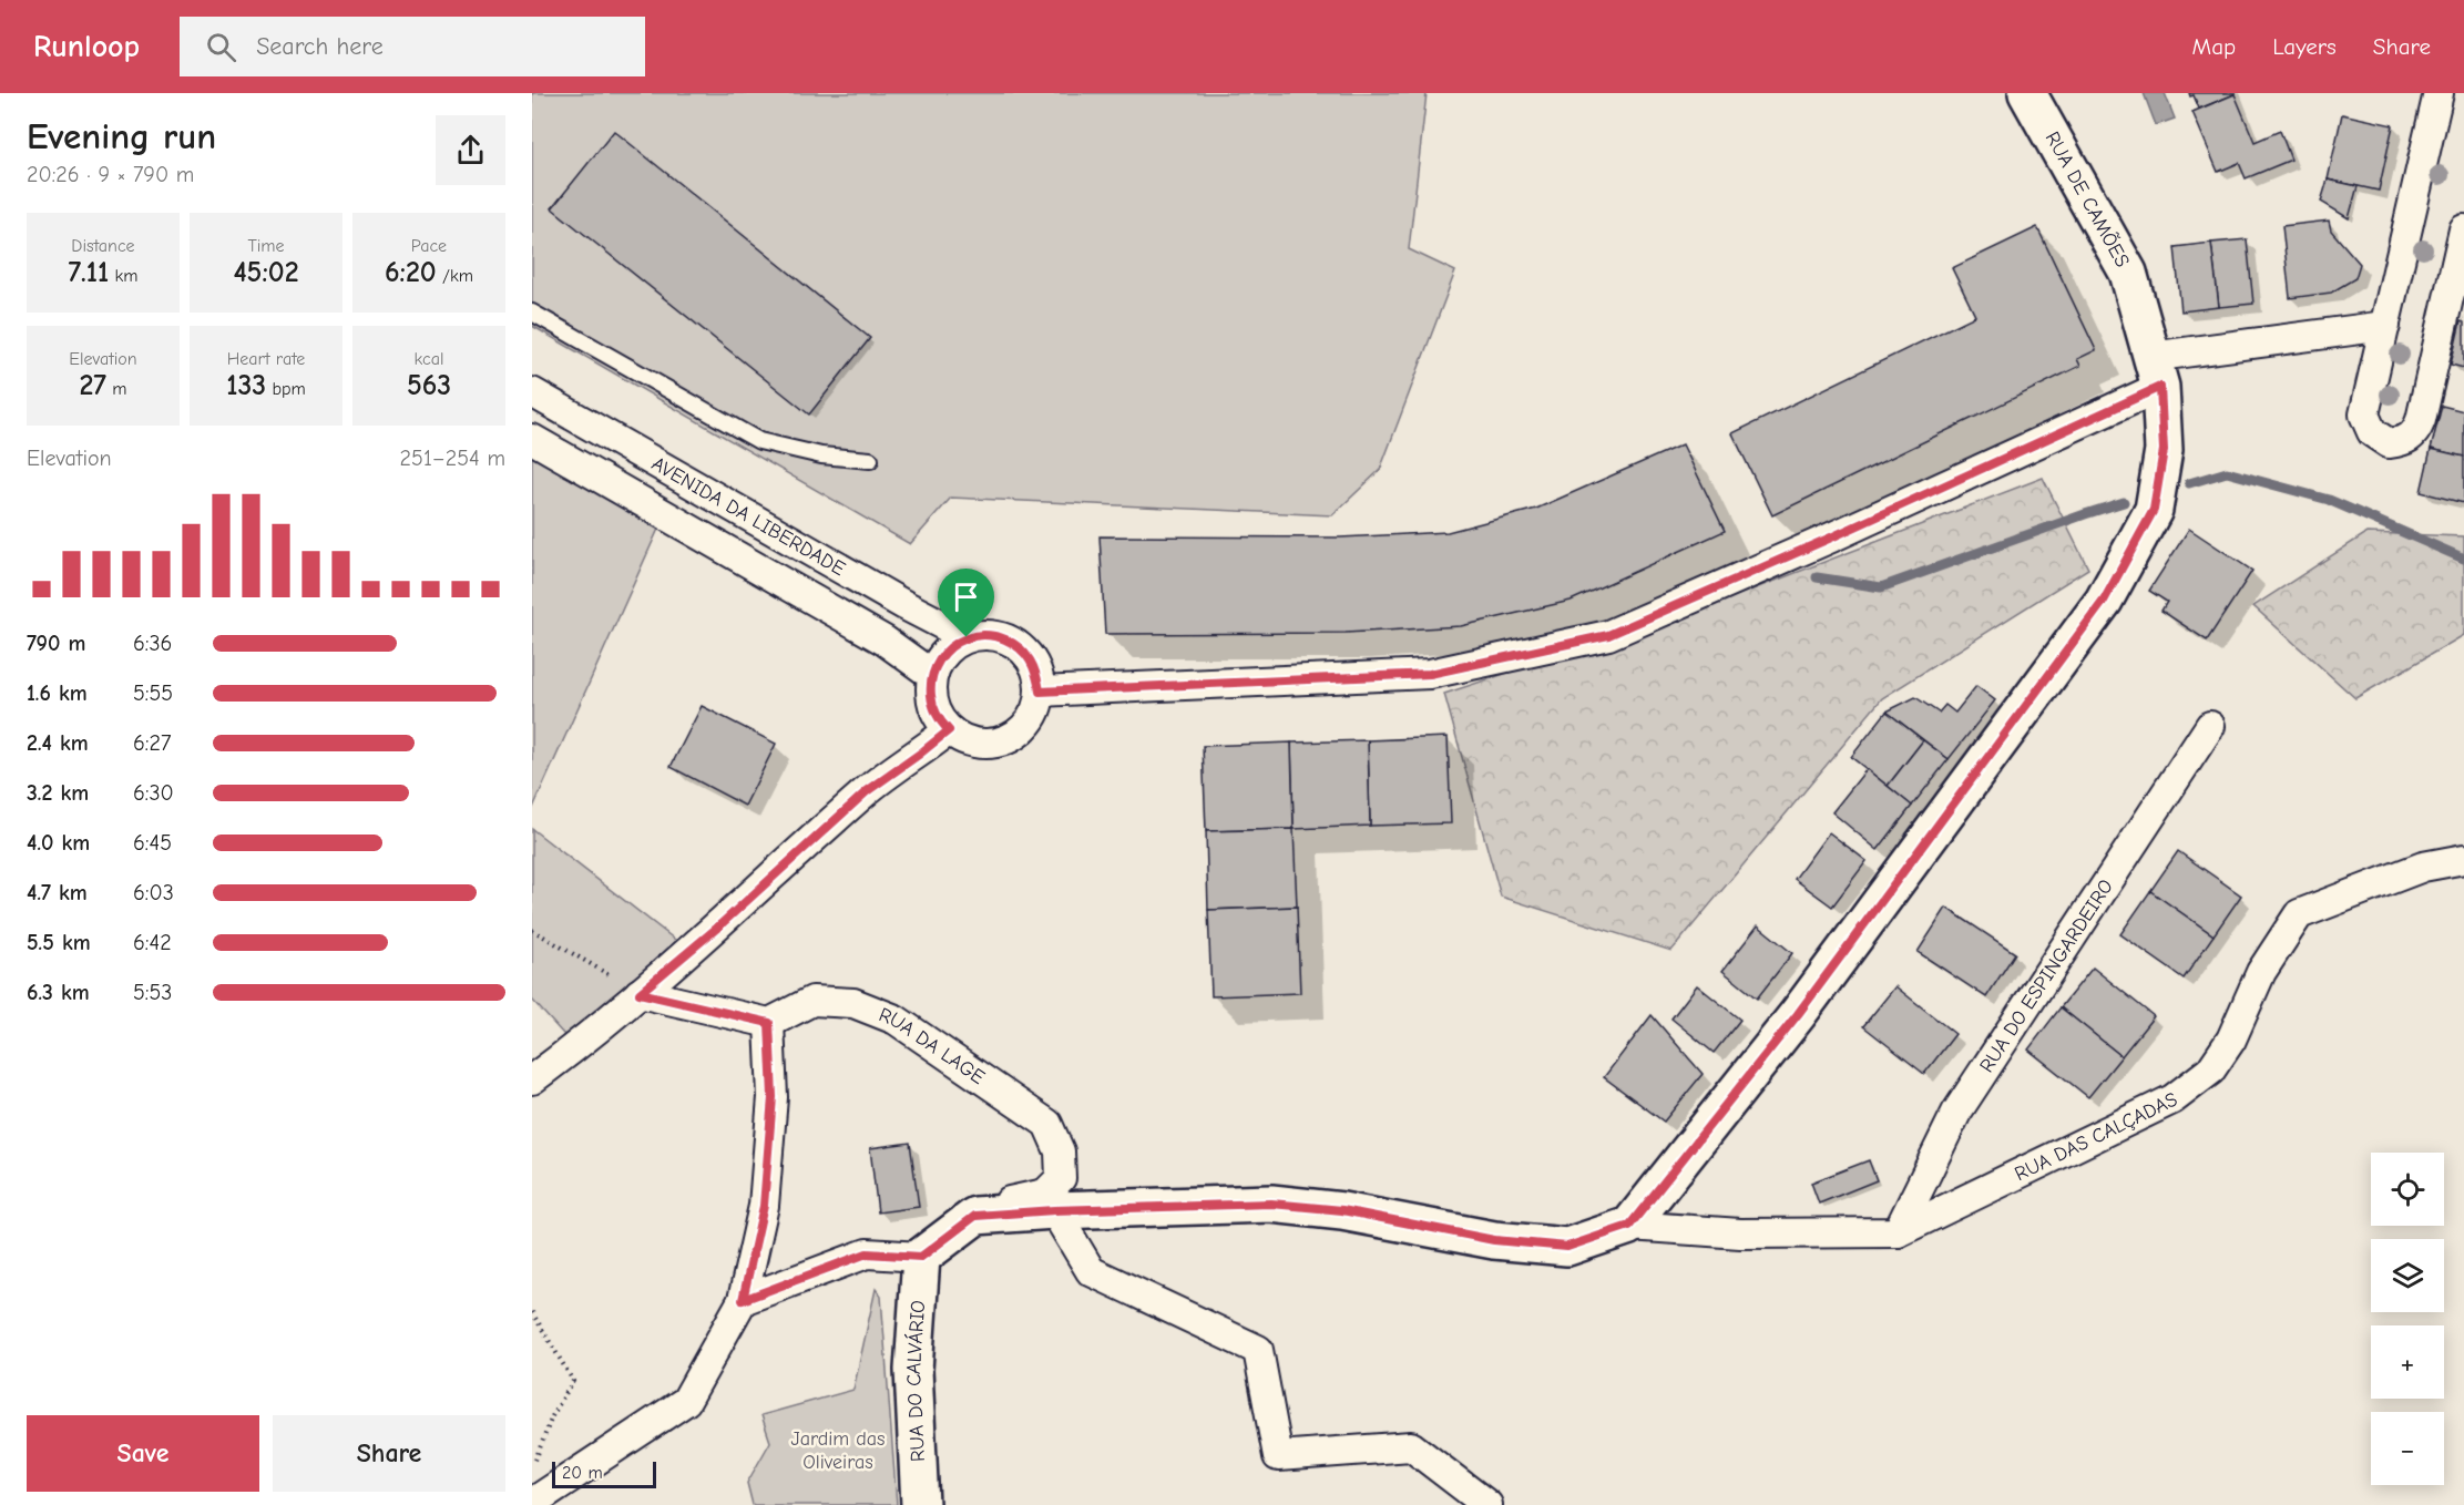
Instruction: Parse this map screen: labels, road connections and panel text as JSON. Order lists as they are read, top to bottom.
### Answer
{
  "streets": {
    "street": [
      "RUA DE CAMÕES",
      "AVENIDA DA LIBERDADE",
      "RUA DO ESPINGARDEIRO",
      "RUA DA LAGE",
      "RUA DAS CALÇADAS",
      "RUA DO CALVÁRIO"
    ]
  },
  "crossings": [
    ["RUA DE CAMÕES", "RUA DAS CALÇADAS"],
    ["RUA DO ESPINGARDEIRO", "RUA DAS CALÇADAS"]
  ],
  "parks": ["Jardim das Oliveiras"],
  "scale_bar": "20 m",
  "page": {
    "header": "Runloop",
    "search": "Search here",
    "nav": ["Map", "Layers", "Share"],
    "heading": ["Evening run", "20:26 · 9 × 790 m"],
    "stats": [
      ["Distance", "7.11 km"],
      ["Time", "45:02"],
      ["Pace", "6:20 /km"],
      ["Elevation", "27 m"],
      ["Heart rate", "133 bpm"],
      ["kcal", "563"]
    ],
    "chart": ["Elevation", "251–254 m"],
    "list": [
      {
        "name": "790 m",
        "note": "6:36"
      },
      {
        "name": "1.6 km",
        "note": "5:55"
      },
      {
        "name": "2.4 km",
        "note": "6:27"
      },
      {
        "name": "3.2 km",
        "note": "6:30"
      },
      {
        "name": "4.0 km",
        "note": "6:45"
      },
      {
        "name": "4.7 km",
        "note": "6:03"
      },
      {
        "name": "5.5 km",
        "note": "6:42"
      },
      {
        "name": "6.3 km",
        "note": "5:53"
      }
    ],
    "map_buttons": ["+", "−"],
    "buttons": ["Save", "Share"],
    "scale": "20 m"
  }
}
